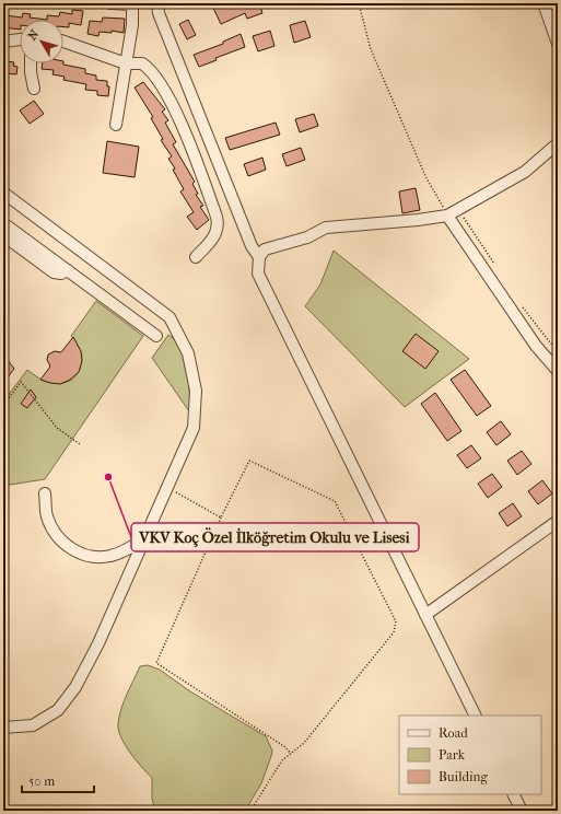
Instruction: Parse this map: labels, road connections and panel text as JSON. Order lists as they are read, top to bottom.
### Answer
{
  "places": ["VKV Koç Özel İlköğretim Okulu ve Lisesi"],
  "legend": ["Road", "Park", "Building"],
  "scale_bar": "50 m",
  "north": "top left"
}
